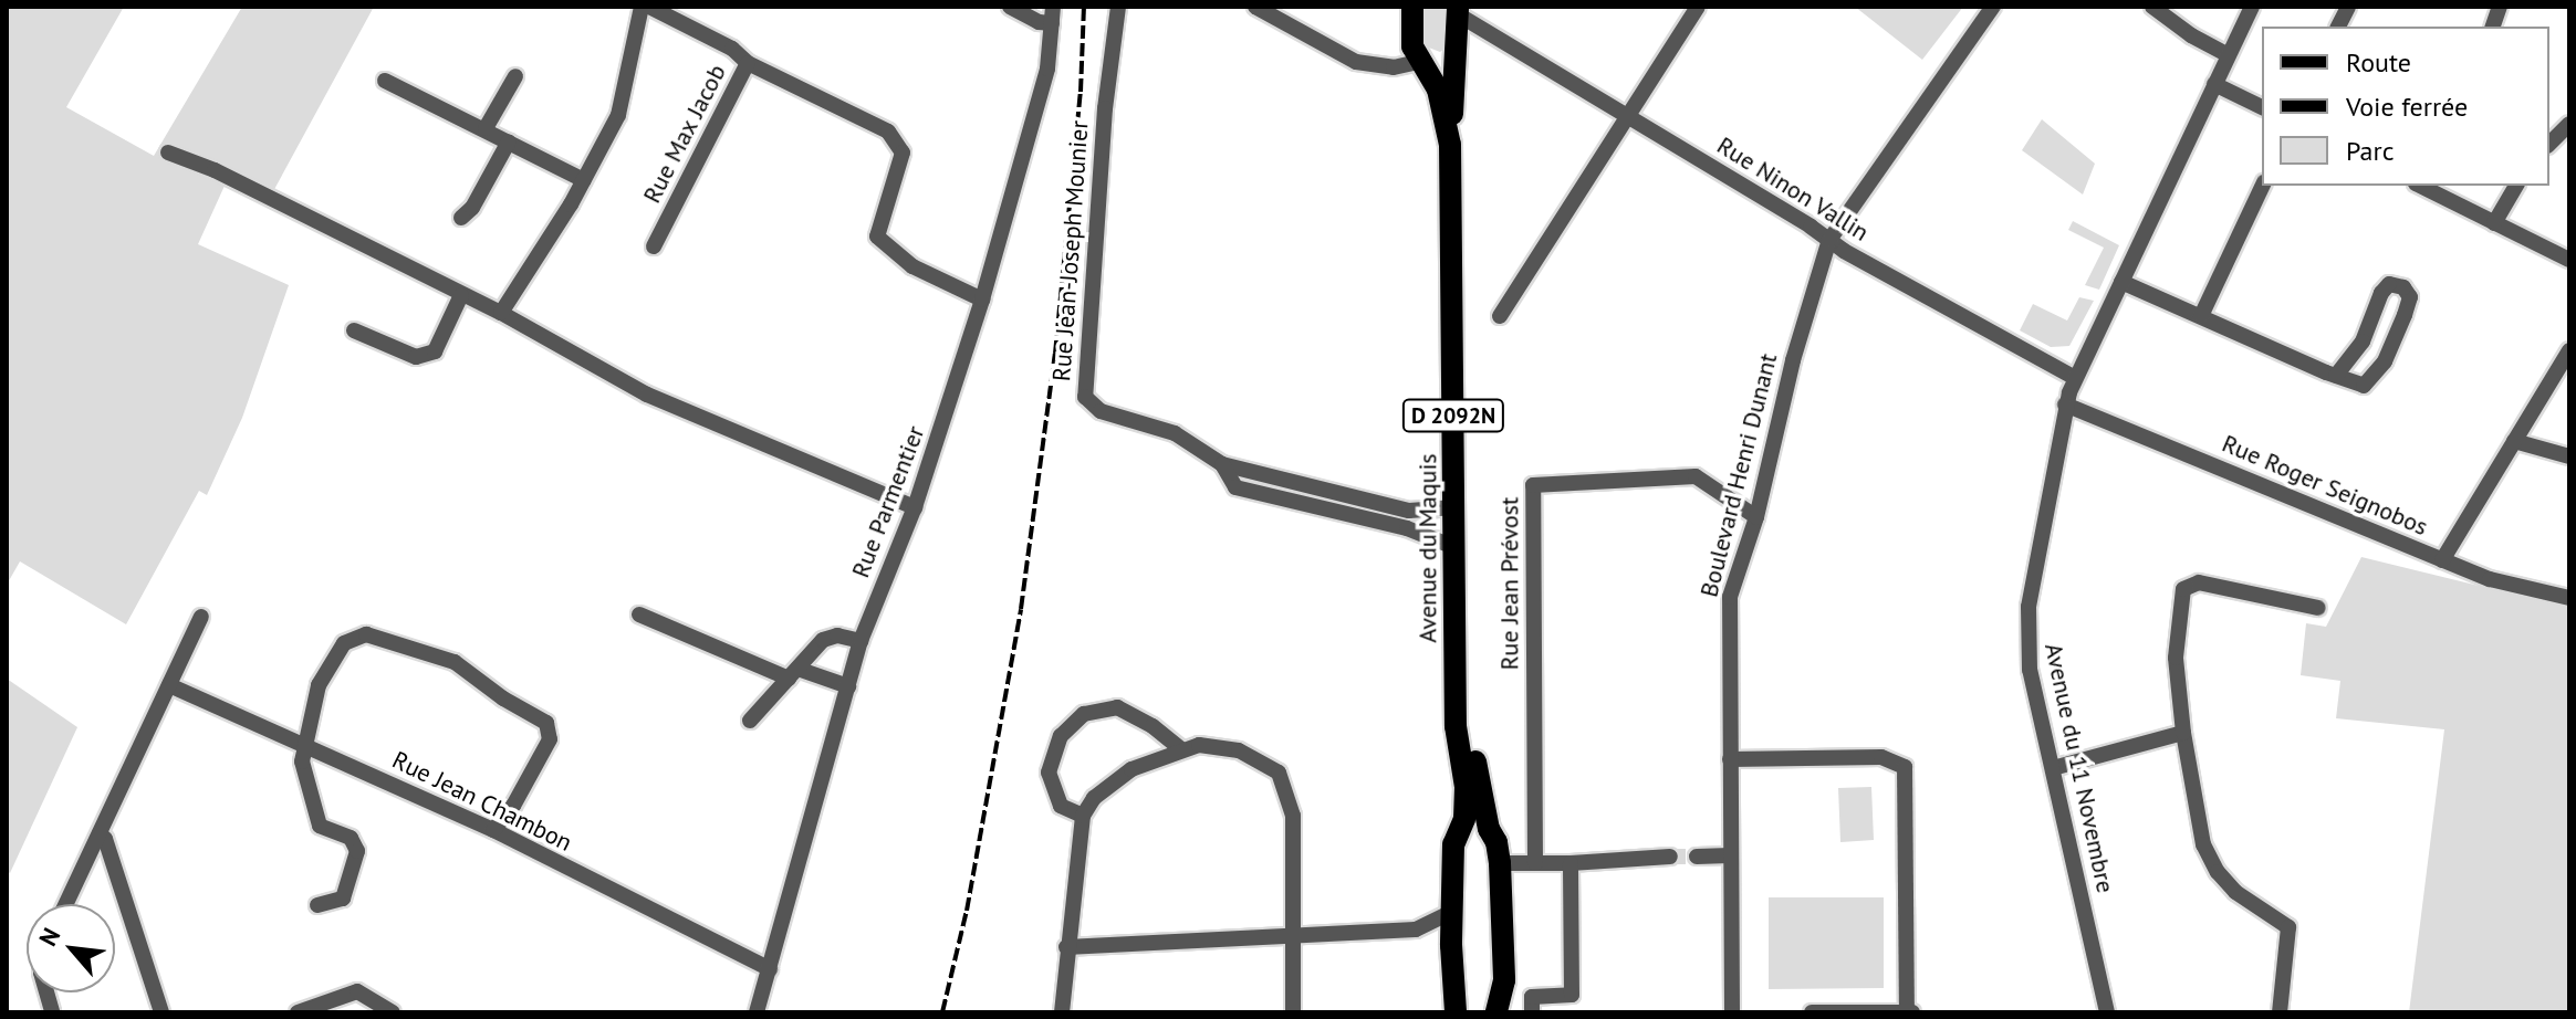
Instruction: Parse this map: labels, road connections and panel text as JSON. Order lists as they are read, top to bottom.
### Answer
{
  "streets": {
    "main road": ["D 2092N", "Avenue du Maquis"],
    "street": [
      "Rue Max Jacob",
      "Rue Ninon Vallin",
      "Rue Jean-Joseph Mounier",
      "Boulevard Henri Dunant",
      "Rue Roger Seignobos",
      "Rue Parmentier",
      "Rue Jean Prévost",
      "Avenue du 11 Novembre",
      "Rue Jean Chambon"
    ]
  },
  "crossings": [
    ["Rue Max Jacob", "Rue Parmentier"],
    ["Rue Ninon Vallin", "Boulevard Henri Dunant"],
    ["Rue Ninon Vallin", "Avenue du Maquis"],
    ["Rue Ninon Vallin", "Avenue du 11 Novembre"],
    ["Rue Jean-Joseph Mounier", "Avenue du Maquis"],
    ["Boulevard Henri Dunant", "Rue Jean Prévost"],
    ["Rue Roger Seignobos", "Avenue du 11 Novembre"],
    ["Rue Parmentier", "Rue Jean Chambon"]
  ],
  "legend": ["Route", "Voie ferrée", "Parc"],
  "north": "top left"
}
